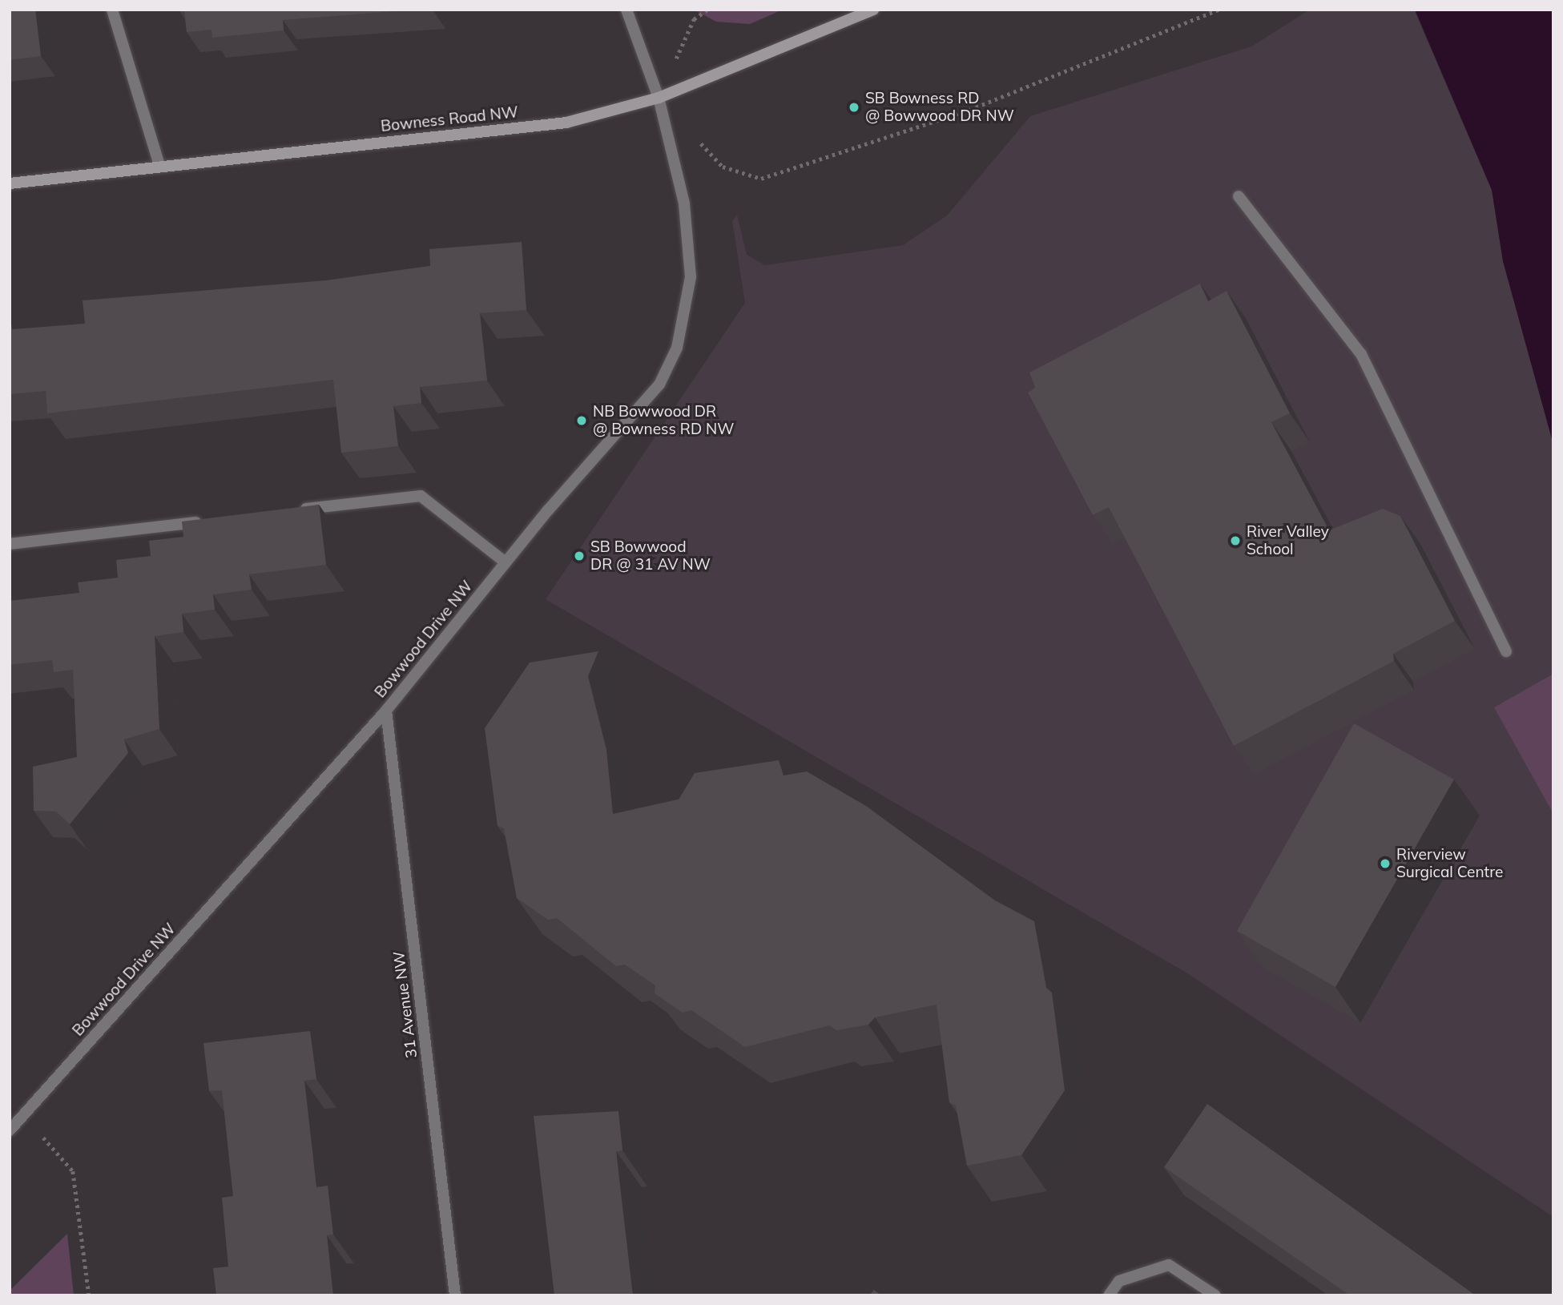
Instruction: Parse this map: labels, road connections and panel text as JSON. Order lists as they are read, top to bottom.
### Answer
{
  "streets": {
    "street": ["Bowness Road NW", "Bowwood Drive NW", "31 Avenue NW"]
  },
  "crossings": [
    ["Bowness Road NW", "Bowwood Drive NW"],
    ["Bowwood Drive NW", "31 Avenue NW"]
  ],
  "places": [
    "SB Bowness RD @ Bowwood DR NW",
    "NB Bowwood DR @ Bowness RD NW",
    "River Valley School",
    "SB Bowwood DR @ 31 AV NW",
    "Riverview Surgical Centre"
  ]
}
